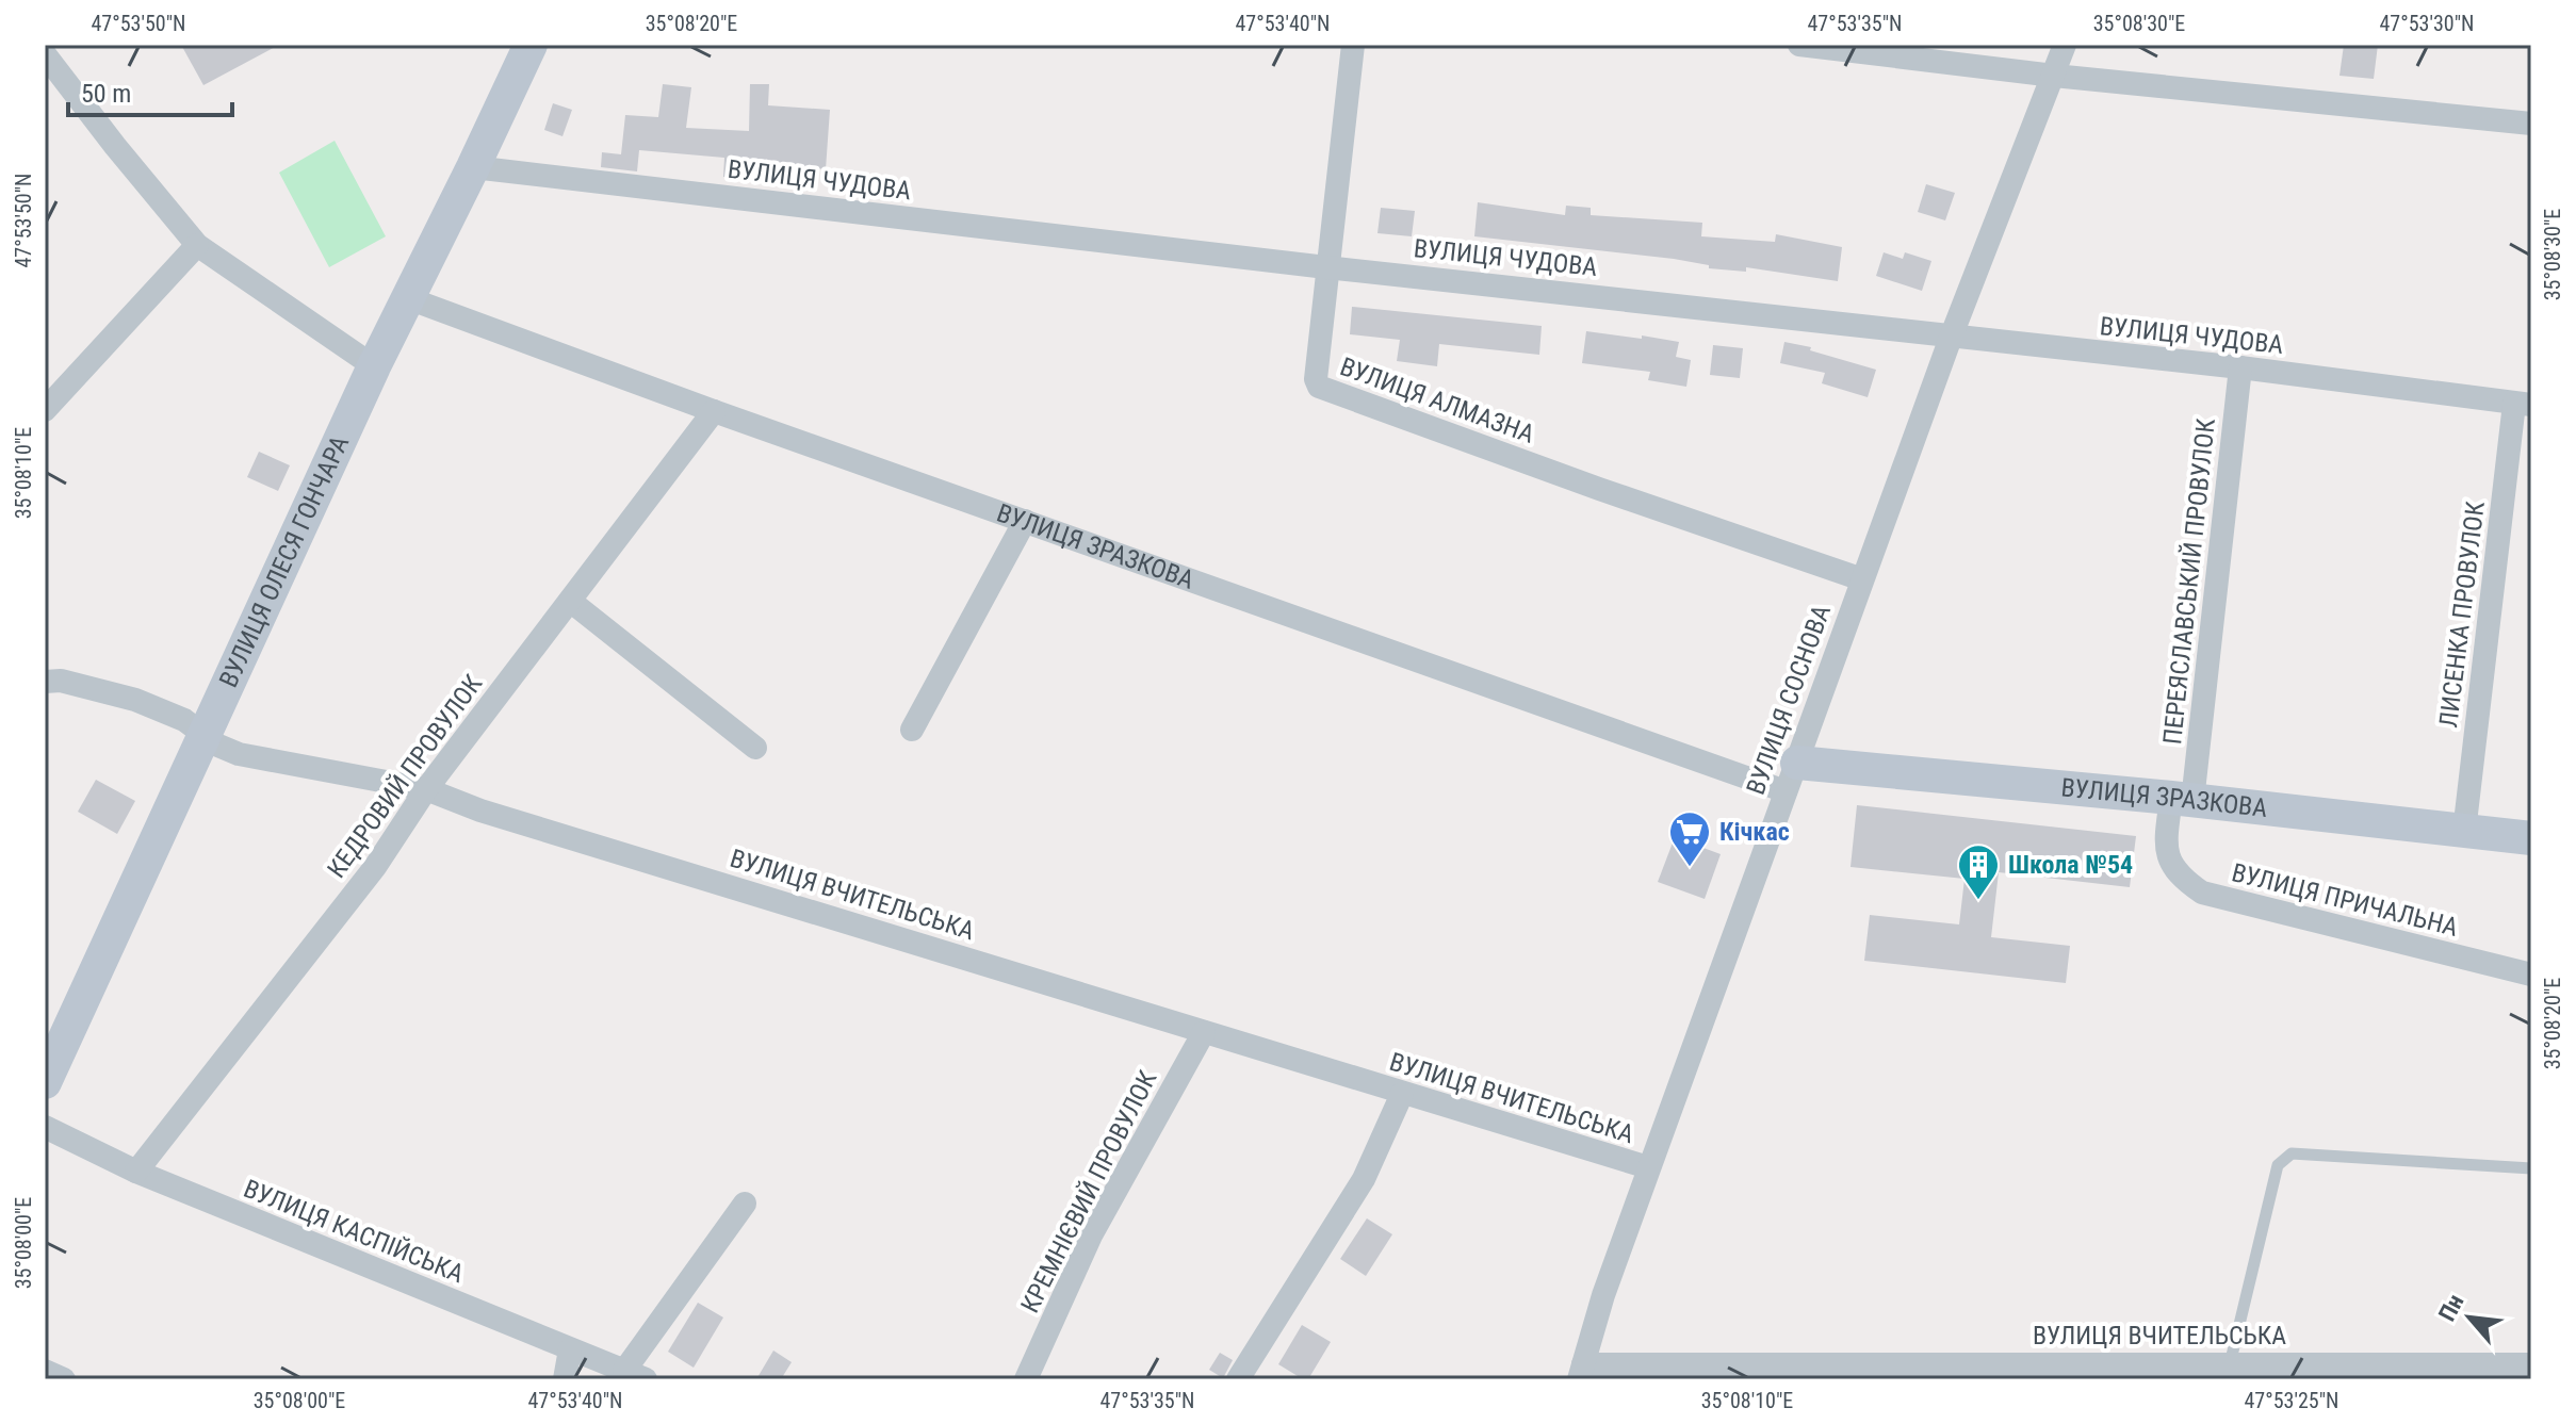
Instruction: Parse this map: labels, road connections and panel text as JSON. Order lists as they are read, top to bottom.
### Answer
{
  "streets": {
    "street": [
      "ВУЛИЦЯ ЧУДОВА",
      "ВУЛИЦЯ АЛМАЗНА",
      "ВУЛИЦЯ ЗРАЗКОВА",
      "ВУЛИЦЯ ОЛЕСЯ ГОНЧАРА",
      "ПЕРЕЯСЛАВСЬКИЙ ПРОВУЛОК",
      "ЛИСЕНКА ПРОВУЛОК",
      "ВУЛИЦЯ СОСНОВА",
      "КЕДРОВИЙ ПРОВУЛОК",
      "ВУЛИЦЯ ВЧИТЕЛЬСЬКА",
      "ВУЛИЦЯ ПРИЧАЛЬНА",
      "КРЕМНІЄВИЙ ПРОВУЛОК",
      "ВУЛИЦЯ КАСПІЙСЬКА"
    ]
  },
  "crossings": [
    ["ВУЛИЦЯ ЧУДОВА", "ВУЛИЦЯ АЛМАЗНА"],
    ["ВУЛИЦЯ ЧУДОВА", "ВУЛИЦЯ ОЛЕСЯ ГОНЧАРА"],
    ["ВУЛИЦЯ ЧУДОВА", "ПЕРЕЯСЛАВСЬКИЙ ПРОВУЛОК"],
    ["ВУЛИЦЯ ЧУДОВА", "ЛИСЕНКА ПРОВУЛОК"],
    ["ВУЛИЦЯ ЧУДОВА", "ВУЛИЦЯ СОСНОВА"],
    ["ВУЛИЦЯ АЛМАЗНА", "ВУЛИЦЯ СОСНОВА"],
    ["ВУЛИЦЯ ЗРАЗКОВА", "ВУЛИЦЯ ОЛЕСЯ ГОНЧАРА"],
    ["ВУЛИЦЯ ЗРАЗКОВА", "ПЕРЕЯСЛАВСЬКИЙ ПРОВУЛОК"],
    ["ВУЛИЦЯ ЗРАЗКОВА", "ЛИСЕНКА ПРОВУЛОК"],
    ["ВУЛИЦЯ ЗРАЗКОВА", "ВУЛИЦЯ СОСНОВА"],
    ["ВУЛИЦЯ ЗРАЗКОВА", "КЕДРОВИЙ ПРОВУЛОК"],
    ["ВУЛИЦЯ ЗРАЗКОВА", "ВУЛИЦЯ ПРИЧАЛЬНА"],
    ["ВУЛИЦЯ ОЛЕСЯ ГОНЧАРА", "ВУЛИЦЯ ВЧИТЕЛЬСЬКА"],
    ["ПЕРЕЯСЛАВСЬКИЙ ПРОВУЛОК", "ВУЛИЦЯ ПРИЧАЛЬНА"],
    ["ВУЛИЦЯ СОСНОВА", "ВУЛИЦЯ ВЧИТЕЛЬСЬКА"],
    ["КЕДРОВИЙ ПРОВУЛОК", "ВУЛИЦЯ ВЧИТЕЛЬСЬКА"],
    ["КЕДРОВИЙ ПРОВУЛОК", "ВУЛИЦЯ КАСПІЙСЬКА"],
    ["ВУЛИЦЯ ВЧИТЕЛЬСЬКА", "КРЕМНІЄВИЙ ПРОВУЛОК"]
  ],
  "places": {
    "supermarket": ["Кічкас"],
    "building": ["Школа №54"]
  },
  "scale_bar": "50 m",
  "north": "top left",
  "coordinates": [
    "47°53'50\"N",
    "35°08'20\"E",
    "47°53'40\"N",
    "47°53'35\"N",
    "35°08'30\"E",
    "47°53'30\"N",
    "35°08'10\"E",
    "35°08'00\"E",
    "47°53'25\"N"
  ]
}
